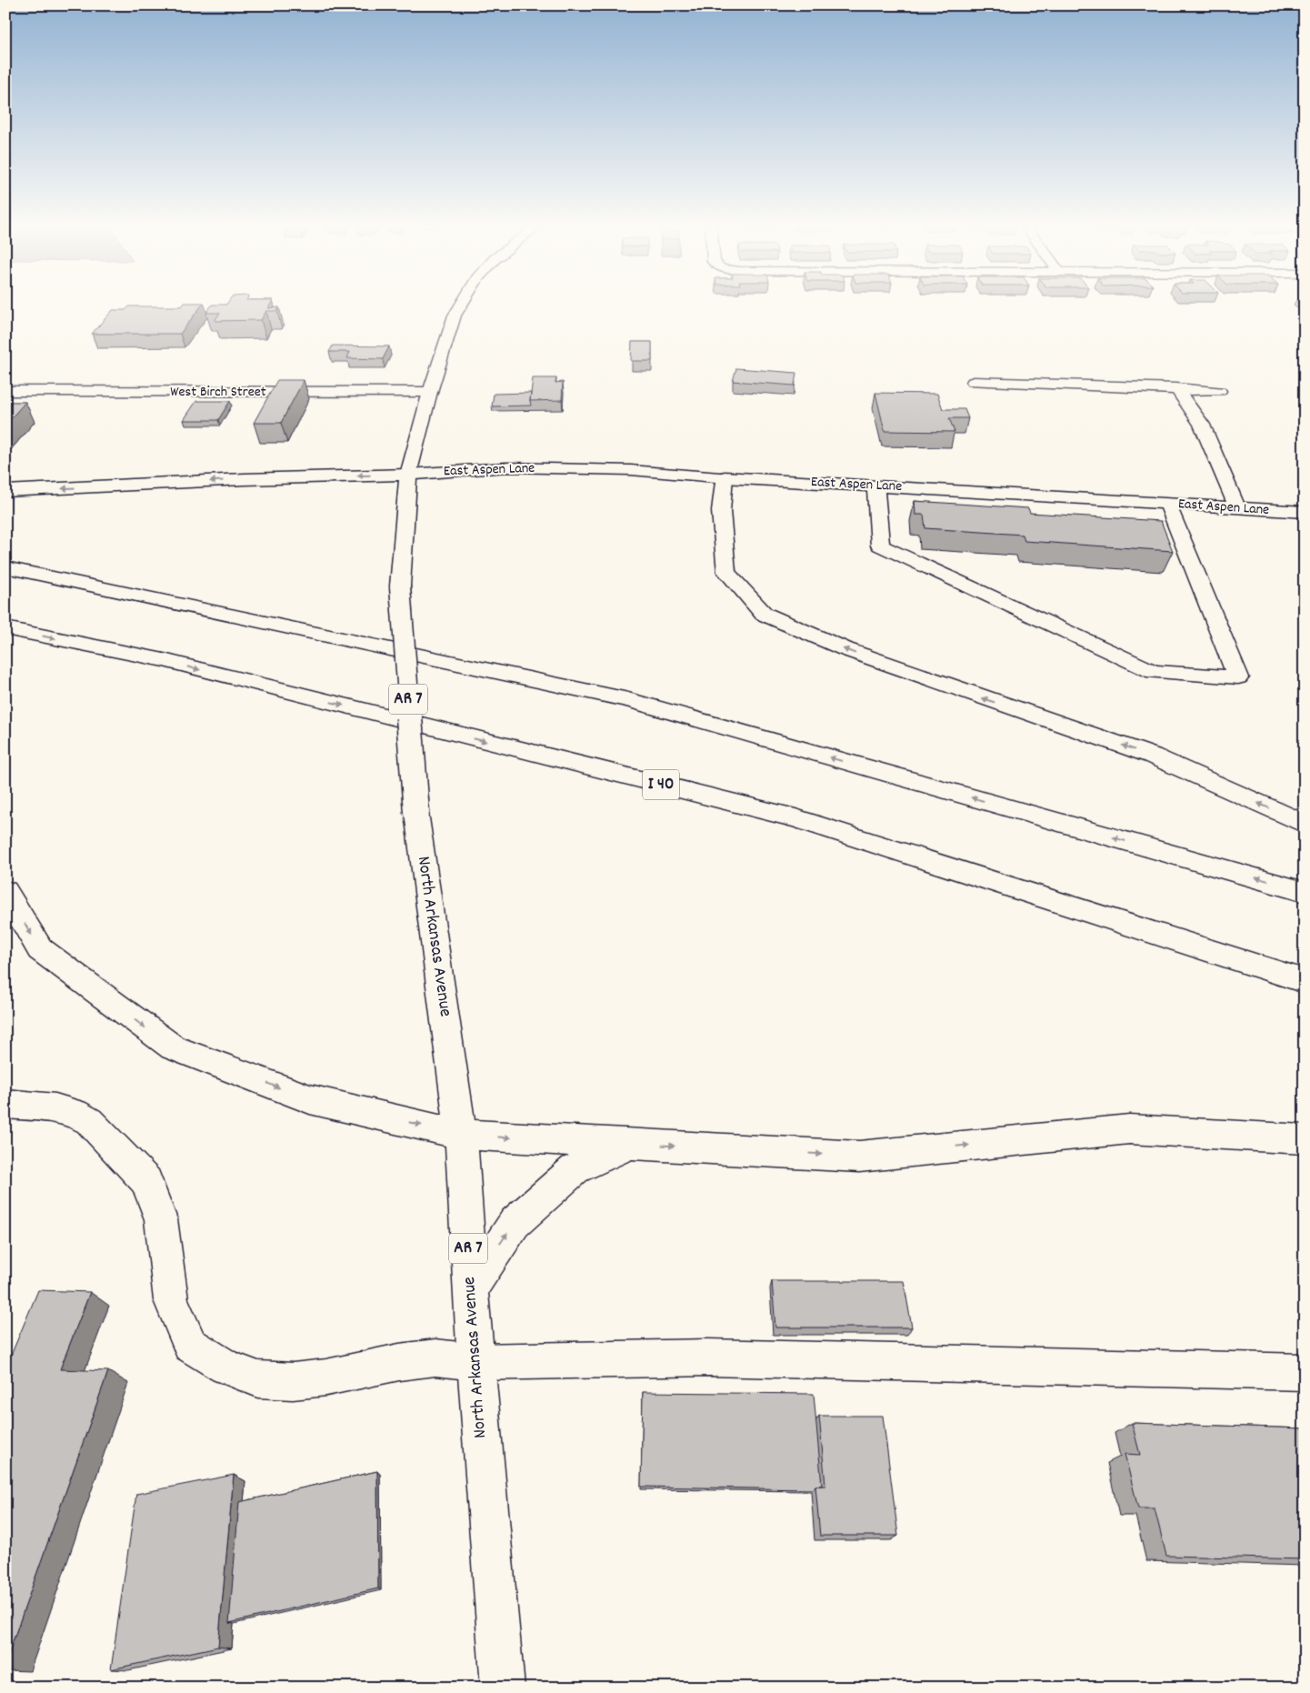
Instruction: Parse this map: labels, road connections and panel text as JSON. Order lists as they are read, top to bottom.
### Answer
{
  "streets": {
    "main road": [
      "West Birch Street",
      "East Aspen Lane",
      "AR 7",
      "I 40",
      "North Arkansas Avenue"
    ]
  },
  "crossings": [
    ["West Birch Street", "North Arkansas Avenue"],
    ["East Aspen Lane", "North Arkansas Avenue"]
  ]
}
